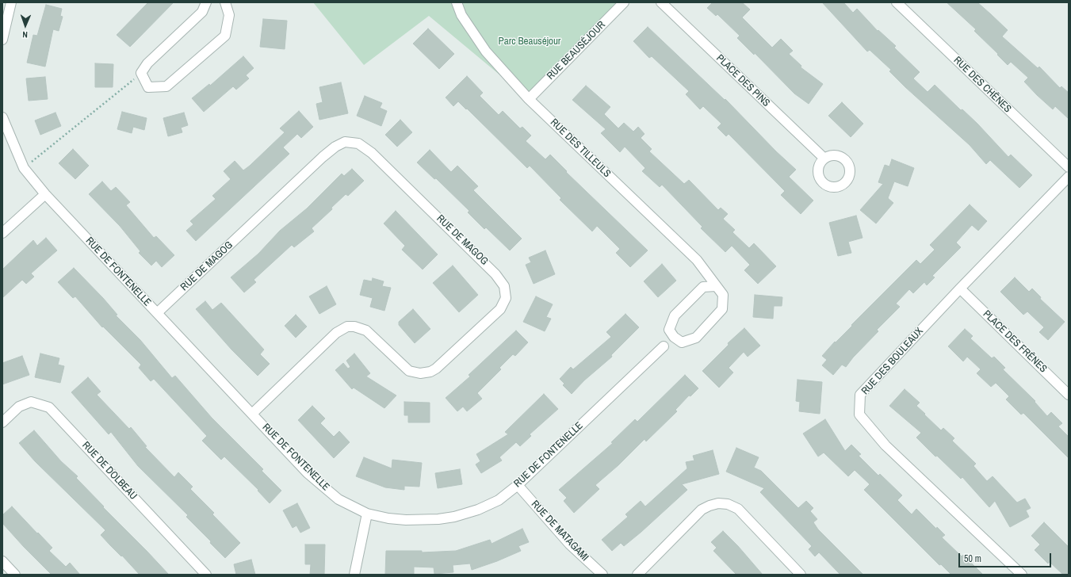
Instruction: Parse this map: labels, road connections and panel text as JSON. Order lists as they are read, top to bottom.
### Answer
{
  "streets": {
    "street": [
      "RUE BEAUSÉJOUR",
      "PLACE DES PINS",
      "RUE DES CHÊNES",
      "RUE DES TILLEULS",
      "RUE DE MAGOG",
      "RUE DE FONTENELLE",
      "PLACE DES FRÊNES",
      "RUE DES BOULEAUX",
      "RUE DE DOLBEAU",
      "RUE DE MATAGAMI"
    ]
  },
  "crossings": [
    ["RUE BEAUSÉJOUR", "RUE DES TILLEULS"],
    ["RUE DE MAGOG", "RUE DE FONTENELLE"],
    ["RUE DE FONTENELLE", "RUE DE MATAGAMI"],
    ["PLACE DES FRÊNES", "RUE DES BOULEAUX"]
  ],
  "parks": ["Parc Beauséjour"],
  "scale_bar": "50 m",
  "north": "bottom"
}
